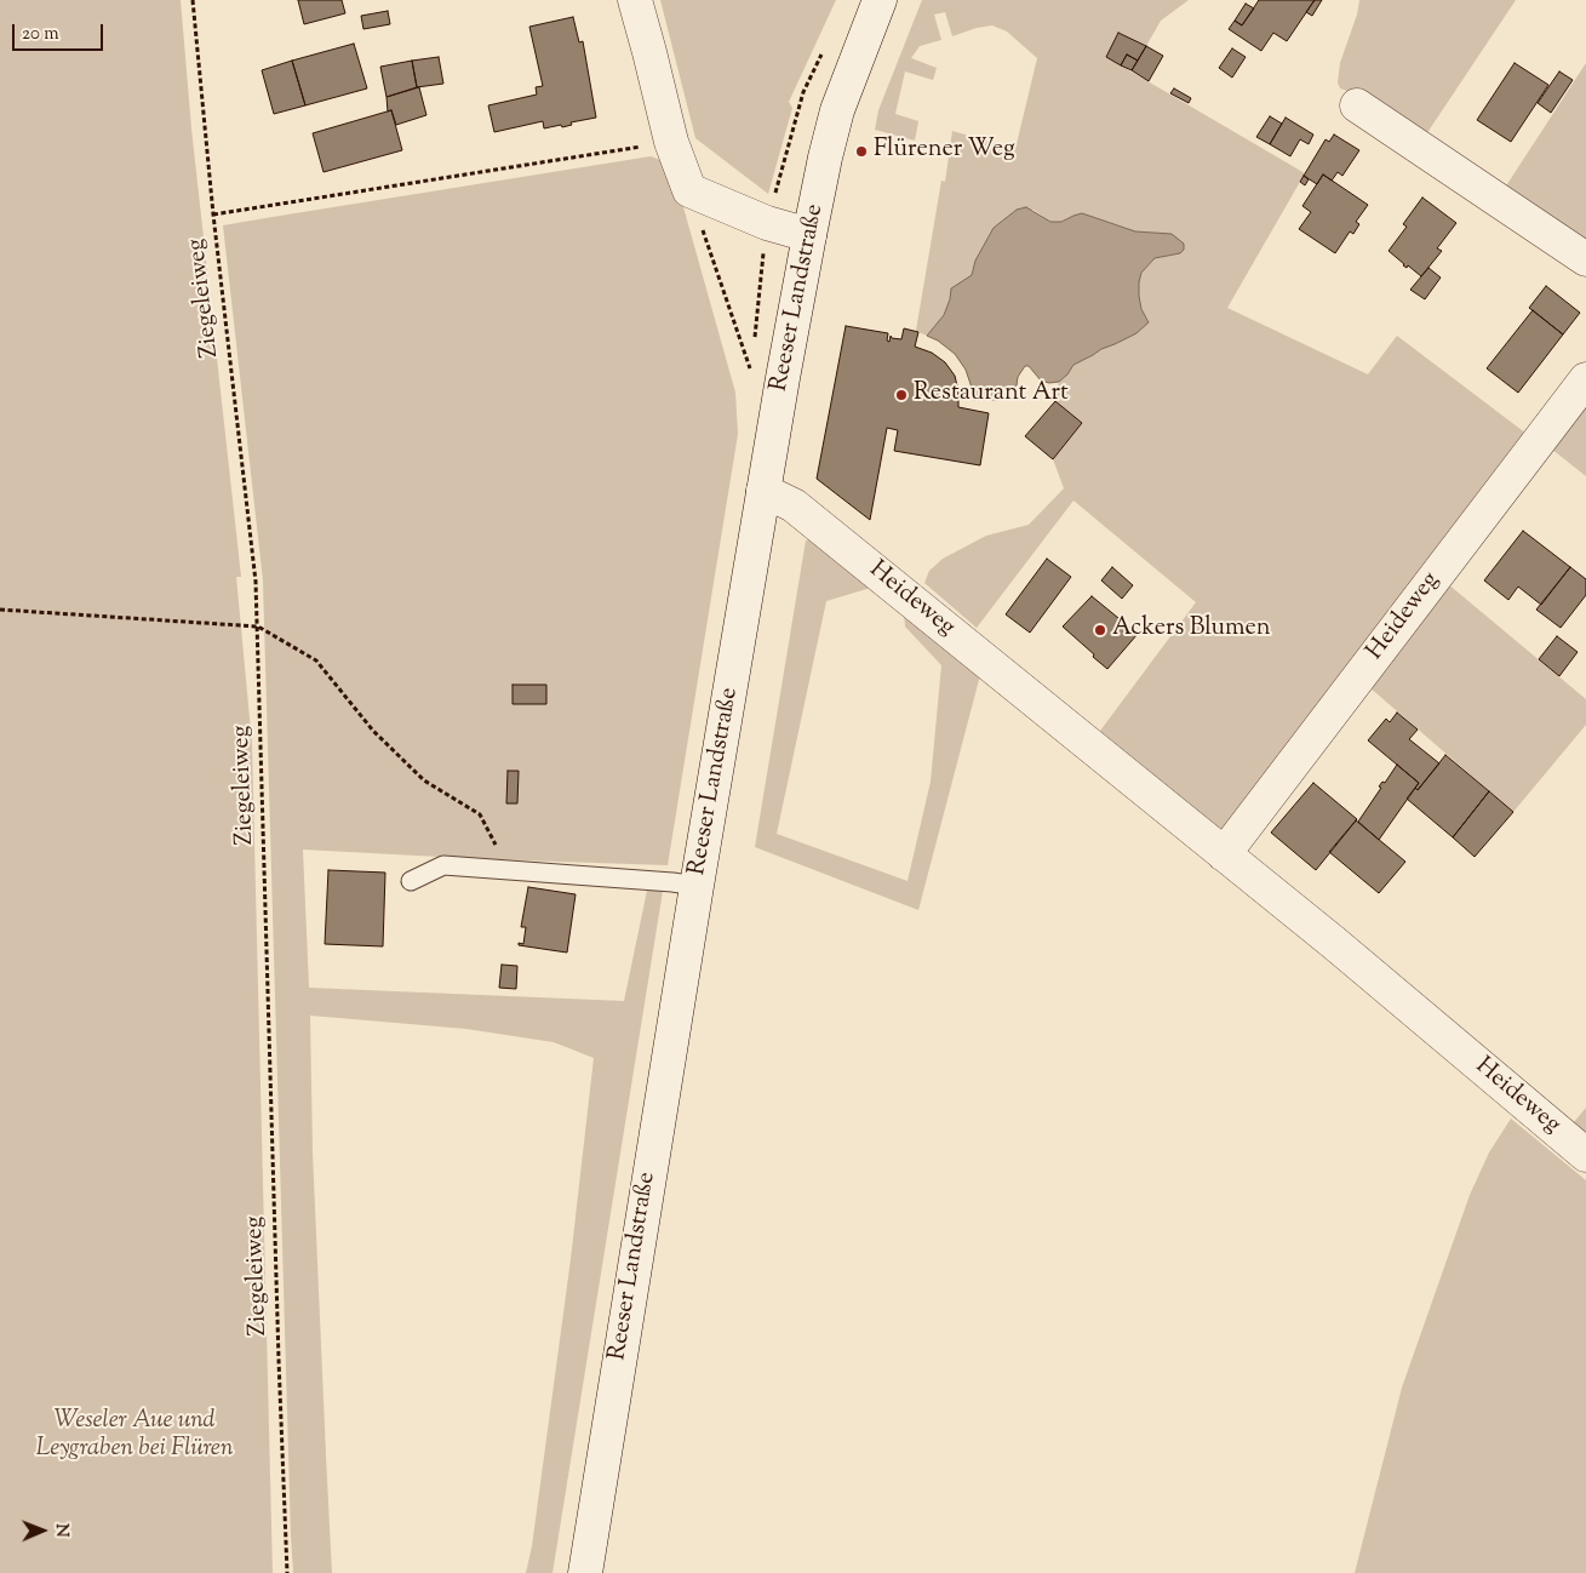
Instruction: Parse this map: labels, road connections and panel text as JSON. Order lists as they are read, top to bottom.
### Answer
{
  "streets": {
    "street": ["Reeser Landstraße", "Heideweg"],
    "path": ["Ziegeleiweg"]
  },
  "crossings": [
    ["Reeser Landstraße", "Heideweg"]
  ],
  "parks": ["Weseler Aue und Leygraben bei Flüren"],
  "places": ["Flürener Weg", "Restaurant Art", "Ackers Blumen"],
  "scale_bar": "20 m",
  "north": "right"
}
